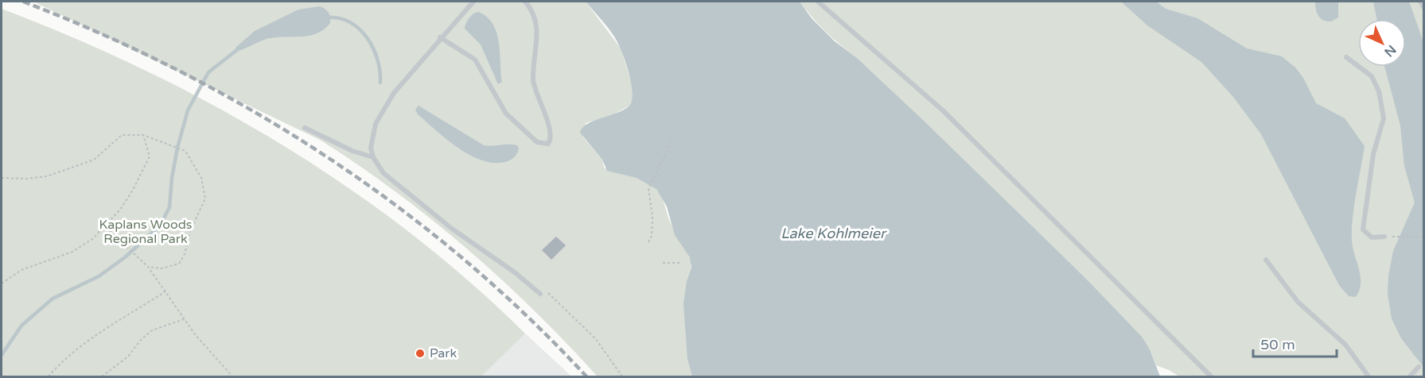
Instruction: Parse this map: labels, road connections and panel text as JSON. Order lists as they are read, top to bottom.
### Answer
{
  "water": ["Lake Kohlmeier"],
  "parks": ["Kaplans Woods Regional Park"],
  "places": ["Park"],
  "scale_bar": "50 m",
  "north": "bottom right"
}
